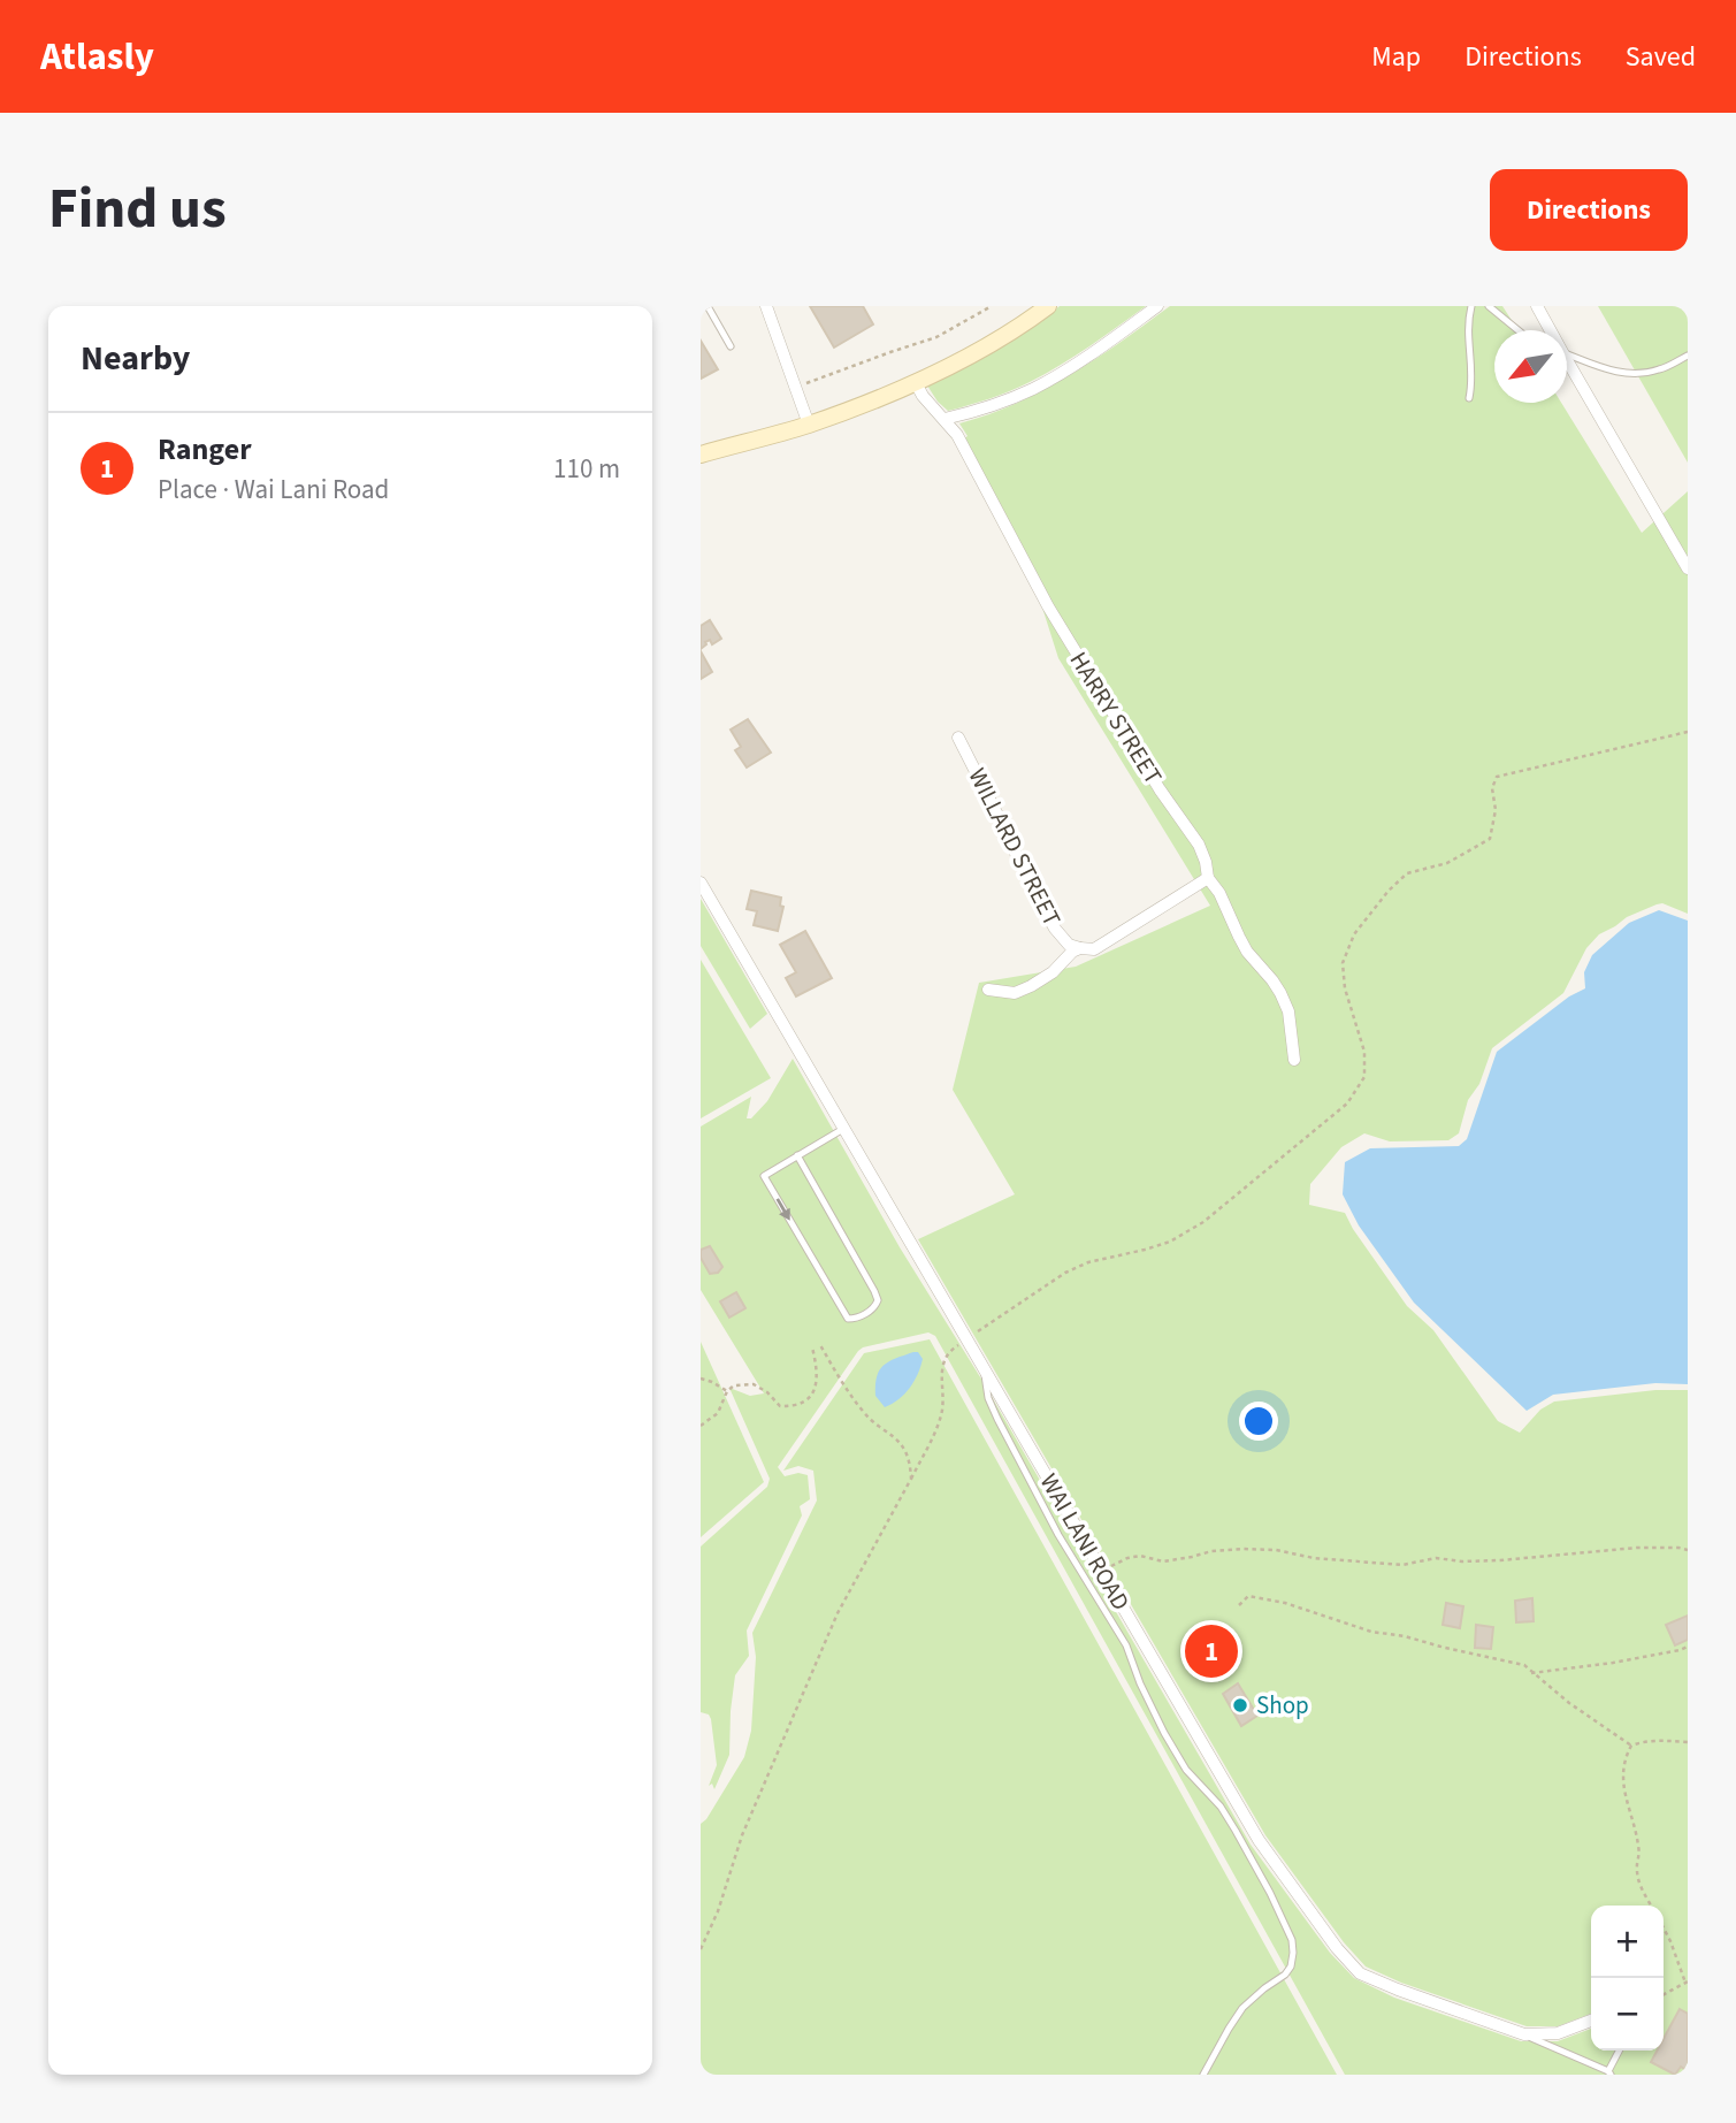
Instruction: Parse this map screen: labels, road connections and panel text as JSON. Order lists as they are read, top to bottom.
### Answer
{
  "streets": {
    "street": ["HARRY STREET", "WILLARD STREET", "WAI LANI ROAD"]
  },
  "places": ["Shop"],
  "north": "bottom left",
  "page": {
    "header": "Atlasly",
    "nav": ["Map", "Directions", "Saved"],
    "title": "Find us",
    "buttons": "Directions",
    "heading": "Nearby",
    "list": [
      {
        "mark": "1",
        "name": "Ranger",
        "note": "Place · Wai Lani Road",
        "value": "110 m"
      }
    ],
    "pins": "1",
    "map_buttons": ["+", "−"]
  }
}
